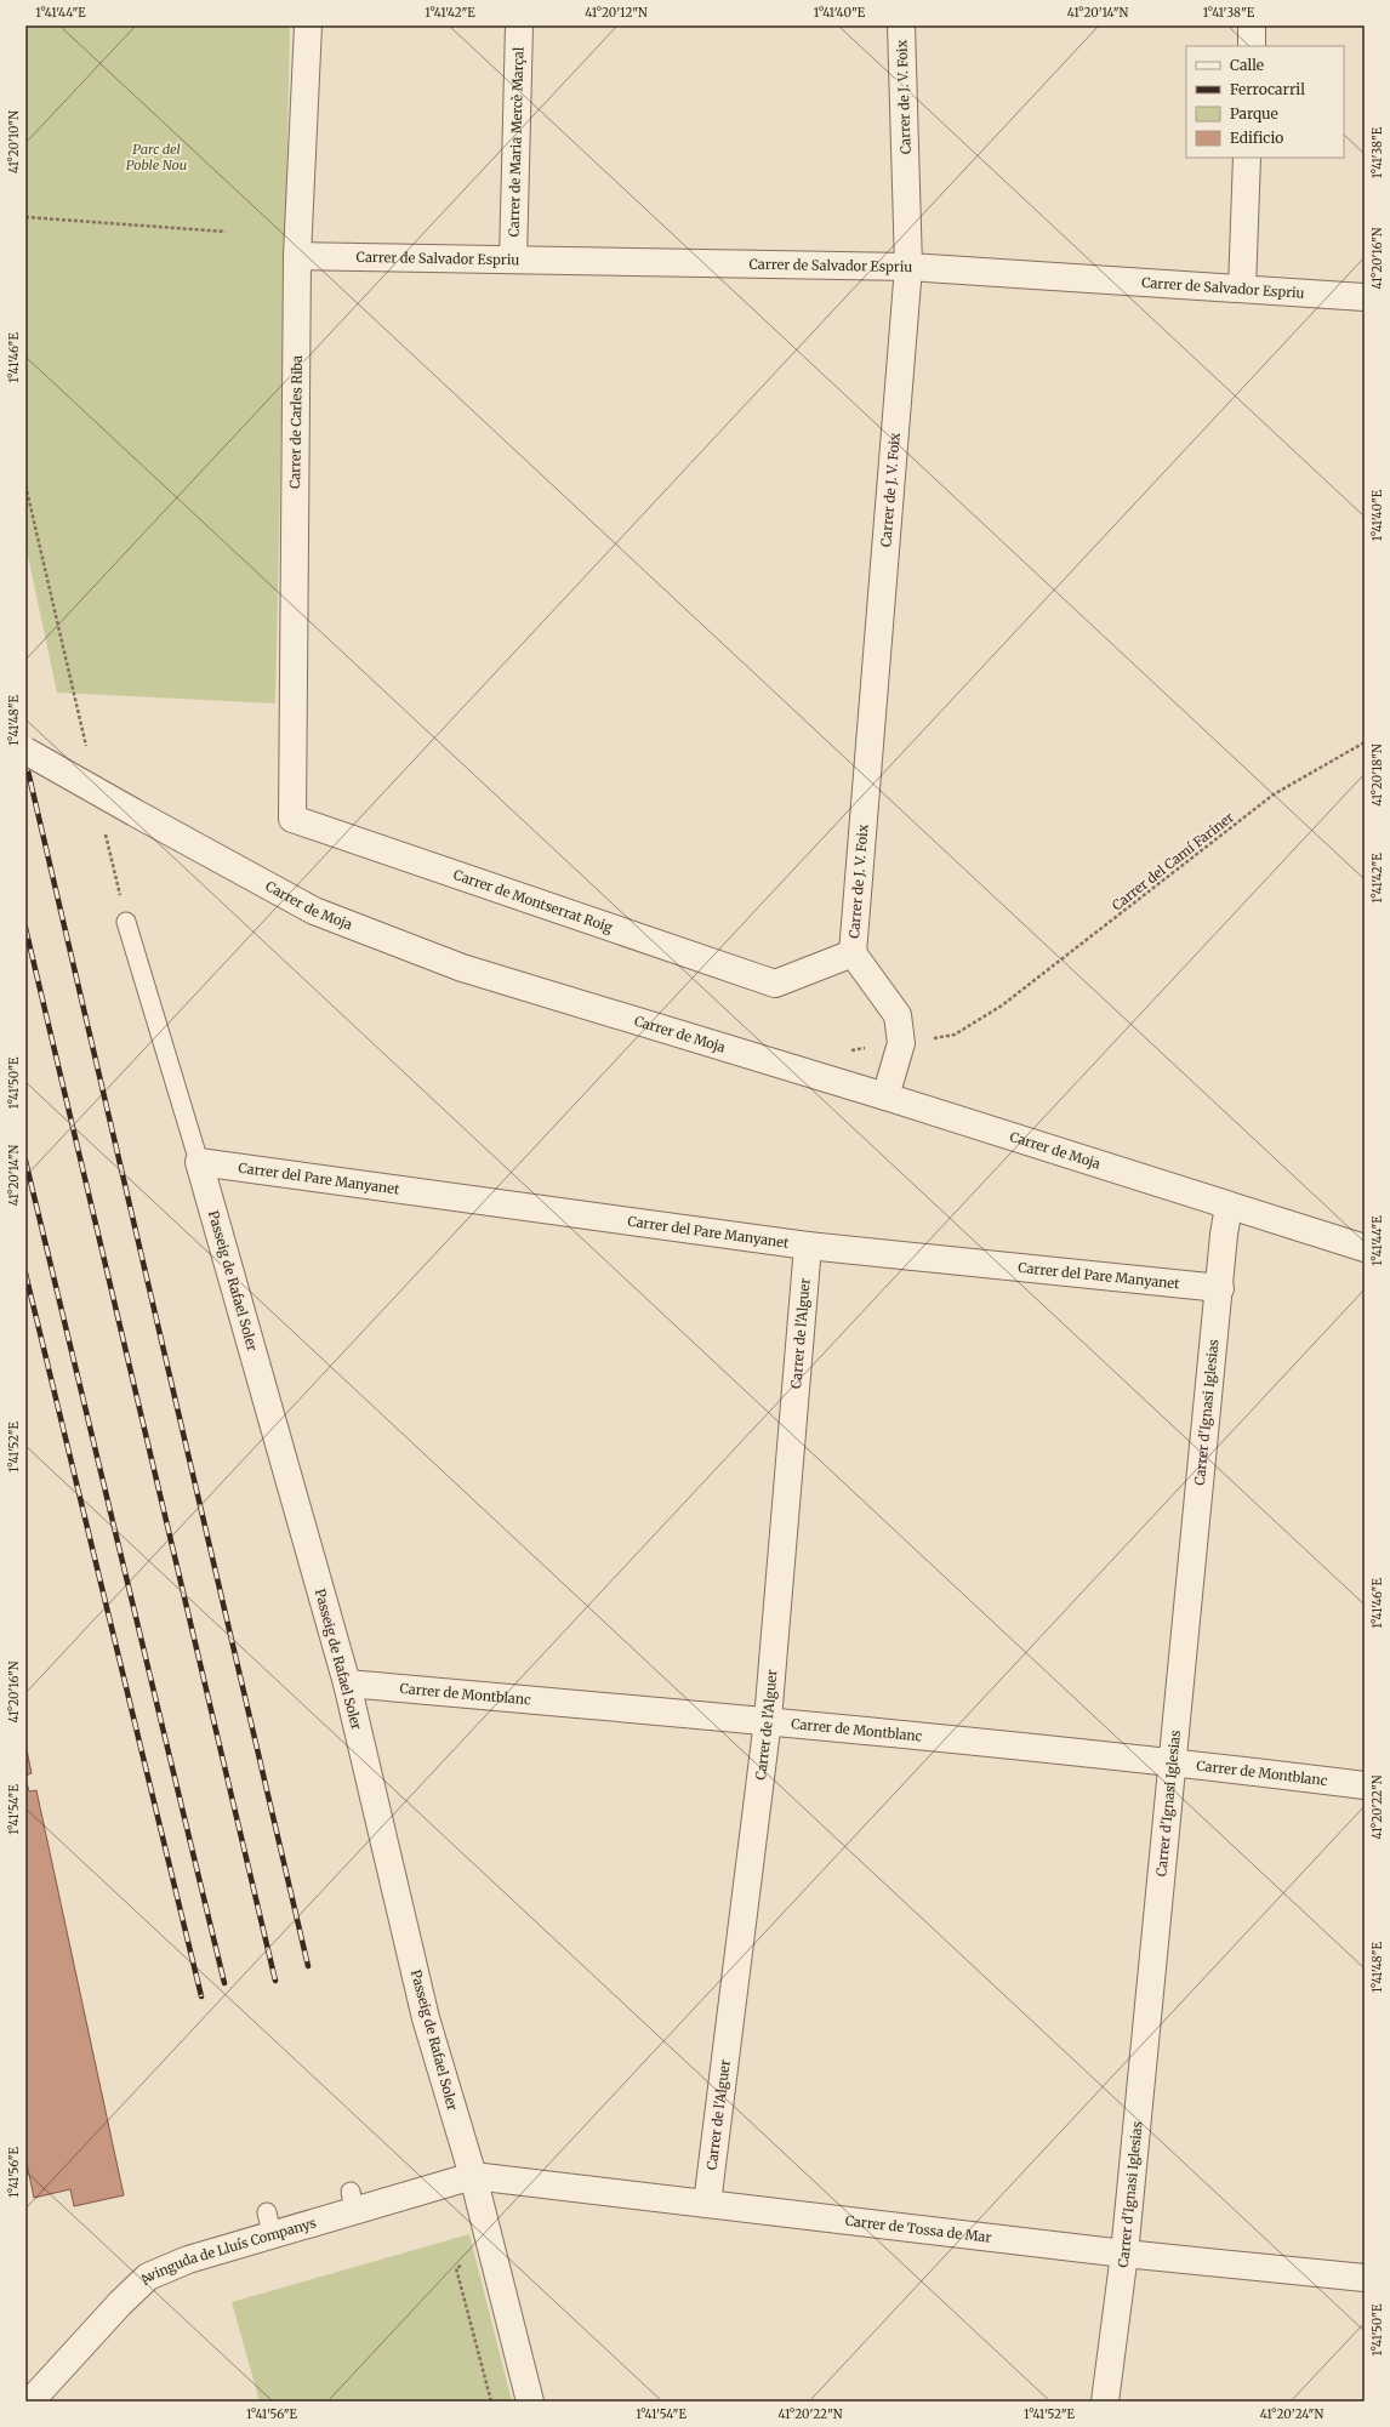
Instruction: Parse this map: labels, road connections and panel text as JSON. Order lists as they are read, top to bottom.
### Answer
{
  "streets": {
    "street": [
      "Carrer de J. V. Foix",
      "Carrer de Maria Mercè Marçal",
      "Carrer de Salvador Espriu",
      "Carrer de Carles Riba",
      "Carrer de Montserrat Roig",
      "Carrer de Moja",
      "Carrer del Pare Manyanet",
      "Passeig de Rafael Soler",
      "Carrer de l'Alguer",
      "Carrer d'Ignasi Iglesias",
      "Carrer de Montblanc",
      "Carrer de Tossa de Mar",
      "Avinguda de Lluís Companys"
    ],
    "path": ["Carrer del Camí Fariner"]
  },
  "crossings": [
    ["Carrer de J. V. Foix", "Carrer de Salvador Espriu"],
    ["Carrer de J. V. Foix", "Carrer del Camí Fariner"],
    ["Carrer de J. V. Foix", "Carrer de Montserrat Roig"],
    ["Carrer de J. V. Foix", "Carrer de Moja"],
    ["Carrer de Maria Mercè Marçal", "Carrer de Salvador Espriu"],
    ["Carrer de Salvador Espriu", "Carrer de Carles Riba"],
    ["Carrer de Carles Riba", "Carrer de Montserrat Roig"],
    ["Carrer de Moja", "Carrer d'Ignasi Iglesias"],
    ["Carrer del Pare Manyanet", "Passeig de Rafael Soler"],
    ["Carrer del Pare Manyanet", "Carrer de l'Alguer"],
    ["Carrer del Pare Manyanet", "Carrer d'Ignasi Iglesias"],
    ["Passeig de Rafael Soler", "Carrer de Montblanc"],
    ["Passeig de Rafael Soler", "Carrer de Tossa de Mar"],
    ["Passeig de Rafael Soler", "Avinguda de Lluís Companys"],
    ["Carrer de l'Alguer", "Carrer de Montblanc"],
    ["Carrer de l'Alguer", "Carrer de Tossa de Mar"],
    ["Carrer d'Ignasi Iglesias", "Carrer de Montblanc"],
    ["Carrer d'Ignasi Iglesias", "Carrer de Tossa de Mar"],
    ["Carrer de Tossa de Mar", "Avinguda de Lluís Companys"]
  ],
  "parks": ["Parc del Poble Nou"],
  "legend": [
    "Calle",
    "Ferrocarril",
    "Parque",
    "Edificio"
  ],
  "coordinates": [
    "1°41'44\"E",
    "1°41'42\"E",
    "41°20'12\"N",
    "1°41'40\"E",
    "41°20'14\"N",
    "1°41'38\"E",
    "41°20'10\"N",
    "41°20'16\"N",
    "1°41'46\"E",
    "1°41'48\"E",
    "41°20'18\"N",
    "1°41'50\"E",
    "1°41'52\"E",
    "41°20'22\"N",
    "1°41'54\"E",
    "1°41'56\"E",
    "41°20'24\"N"
  ]
}
